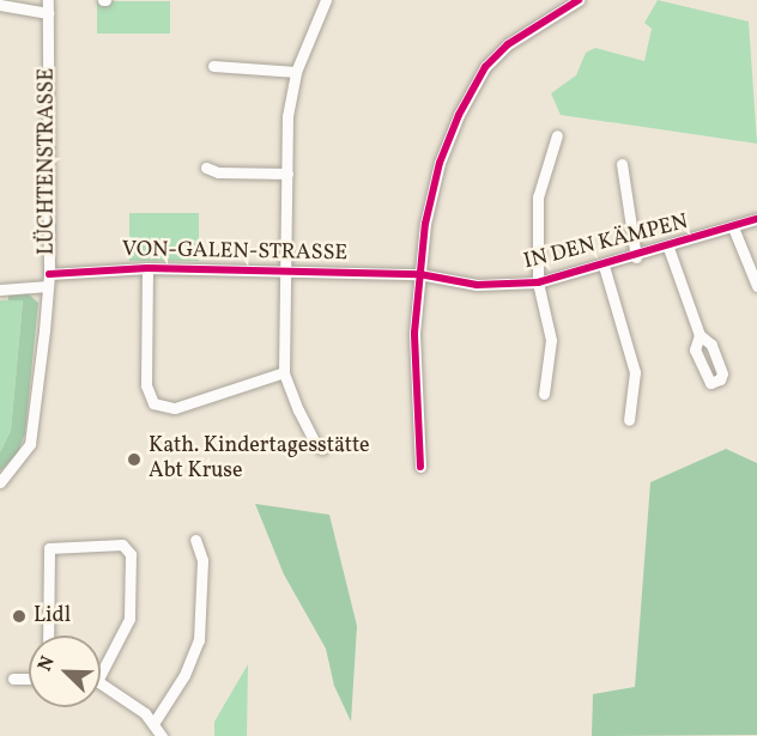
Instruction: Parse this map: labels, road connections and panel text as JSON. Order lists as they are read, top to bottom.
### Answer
{
  "streets": {
    "street": ["LÜCHTENSTRASSE", "IN DEN KÄMPEN", "VON-GALEN-STRASSE"]
  },
  "crossings": [
    ["LÜCHTENSTRASSE", "VON-GALEN-STRASSE"],
    ["IN DEN KÄMPEN", "VON-GALEN-STRASSE"]
  ],
  "places": ["Kath. Kindertagesstätte Abt Kruse", "Lidl"],
  "north": "top left"
}
